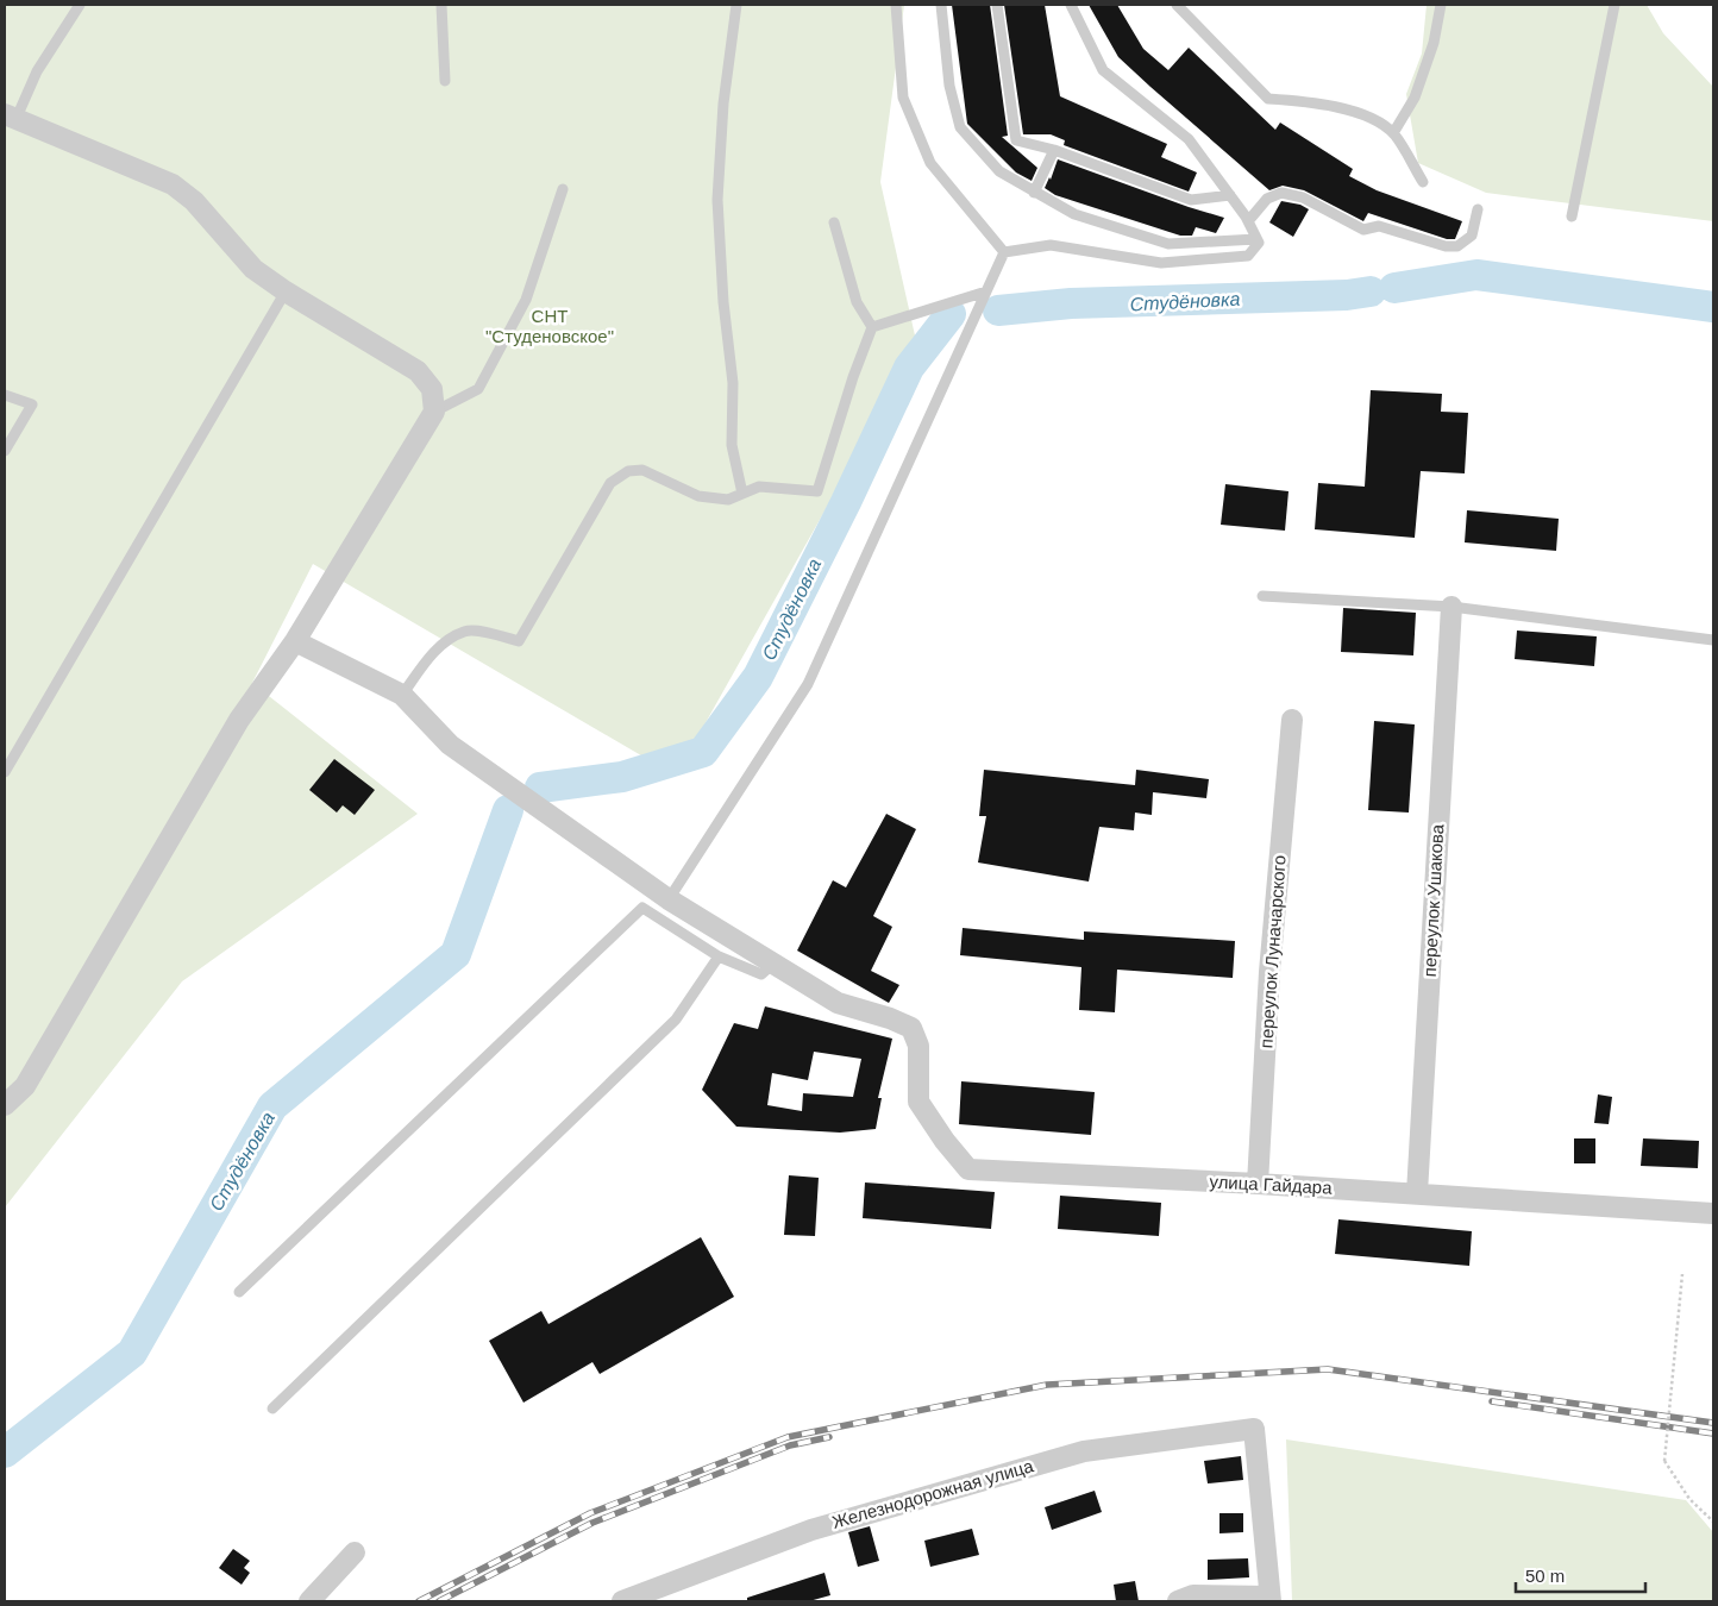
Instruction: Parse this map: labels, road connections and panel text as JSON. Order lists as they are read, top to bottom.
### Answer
{
  "streets": {
    "street": [
      "переулок Ушакова",
      "переулок Луначарского",
      "улица Гайдара",
      "Железнодорожная улица"
    ]
  },
  "crossings": [
    ["переулок Ушакова", "улица Гайдара"],
    ["переулок Луначарского", "улица Гайдара"]
  ],
  "water": ["Студёновка"],
  "parks": ["СНТ \"Студеновское\""],
  "scale_bar": "50 m"
}
